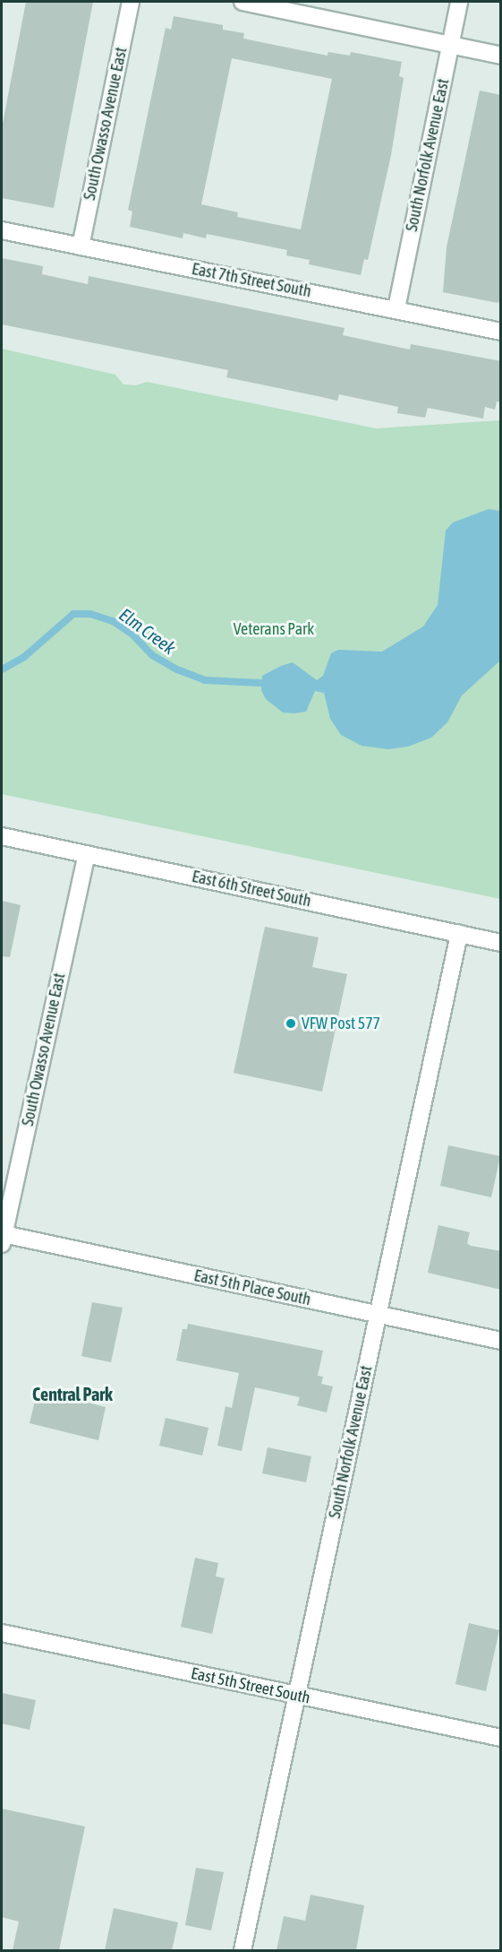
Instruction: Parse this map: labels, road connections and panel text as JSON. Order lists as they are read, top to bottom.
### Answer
{
  "streets": {
    "street": [
      "South Owasso Avenue East",
      "South Norfolk Avenue East",
      "East 7th Street South",
      "East 6th Street South",
      "East 5th Place South",
      "East 5th Street South"
    ]
  },
  "crossings": [
    ["South Owasso Avenue East", "East 7th Street South"],
    ["South Owasso Avenue East", "East 6th Street South"],
    ["South Owasso Avenue East", "East 5th Place South"],
    ["South Norfolk Avenue East", "East 7th Street South"],
    ["South Norfolk Avenue East", "East 6th Street South"],
    ["South Norfolk Avenue East", "East 5th Place South"],
    ["South Norfolk Avenue East", "East 5th Street South"]
  ],
  "districts": ["Central Park"],
  "water": ["Elm Creek"],
  "parks": ["Veterans Park"],
  "places": ["VFW Post 577"]
}
